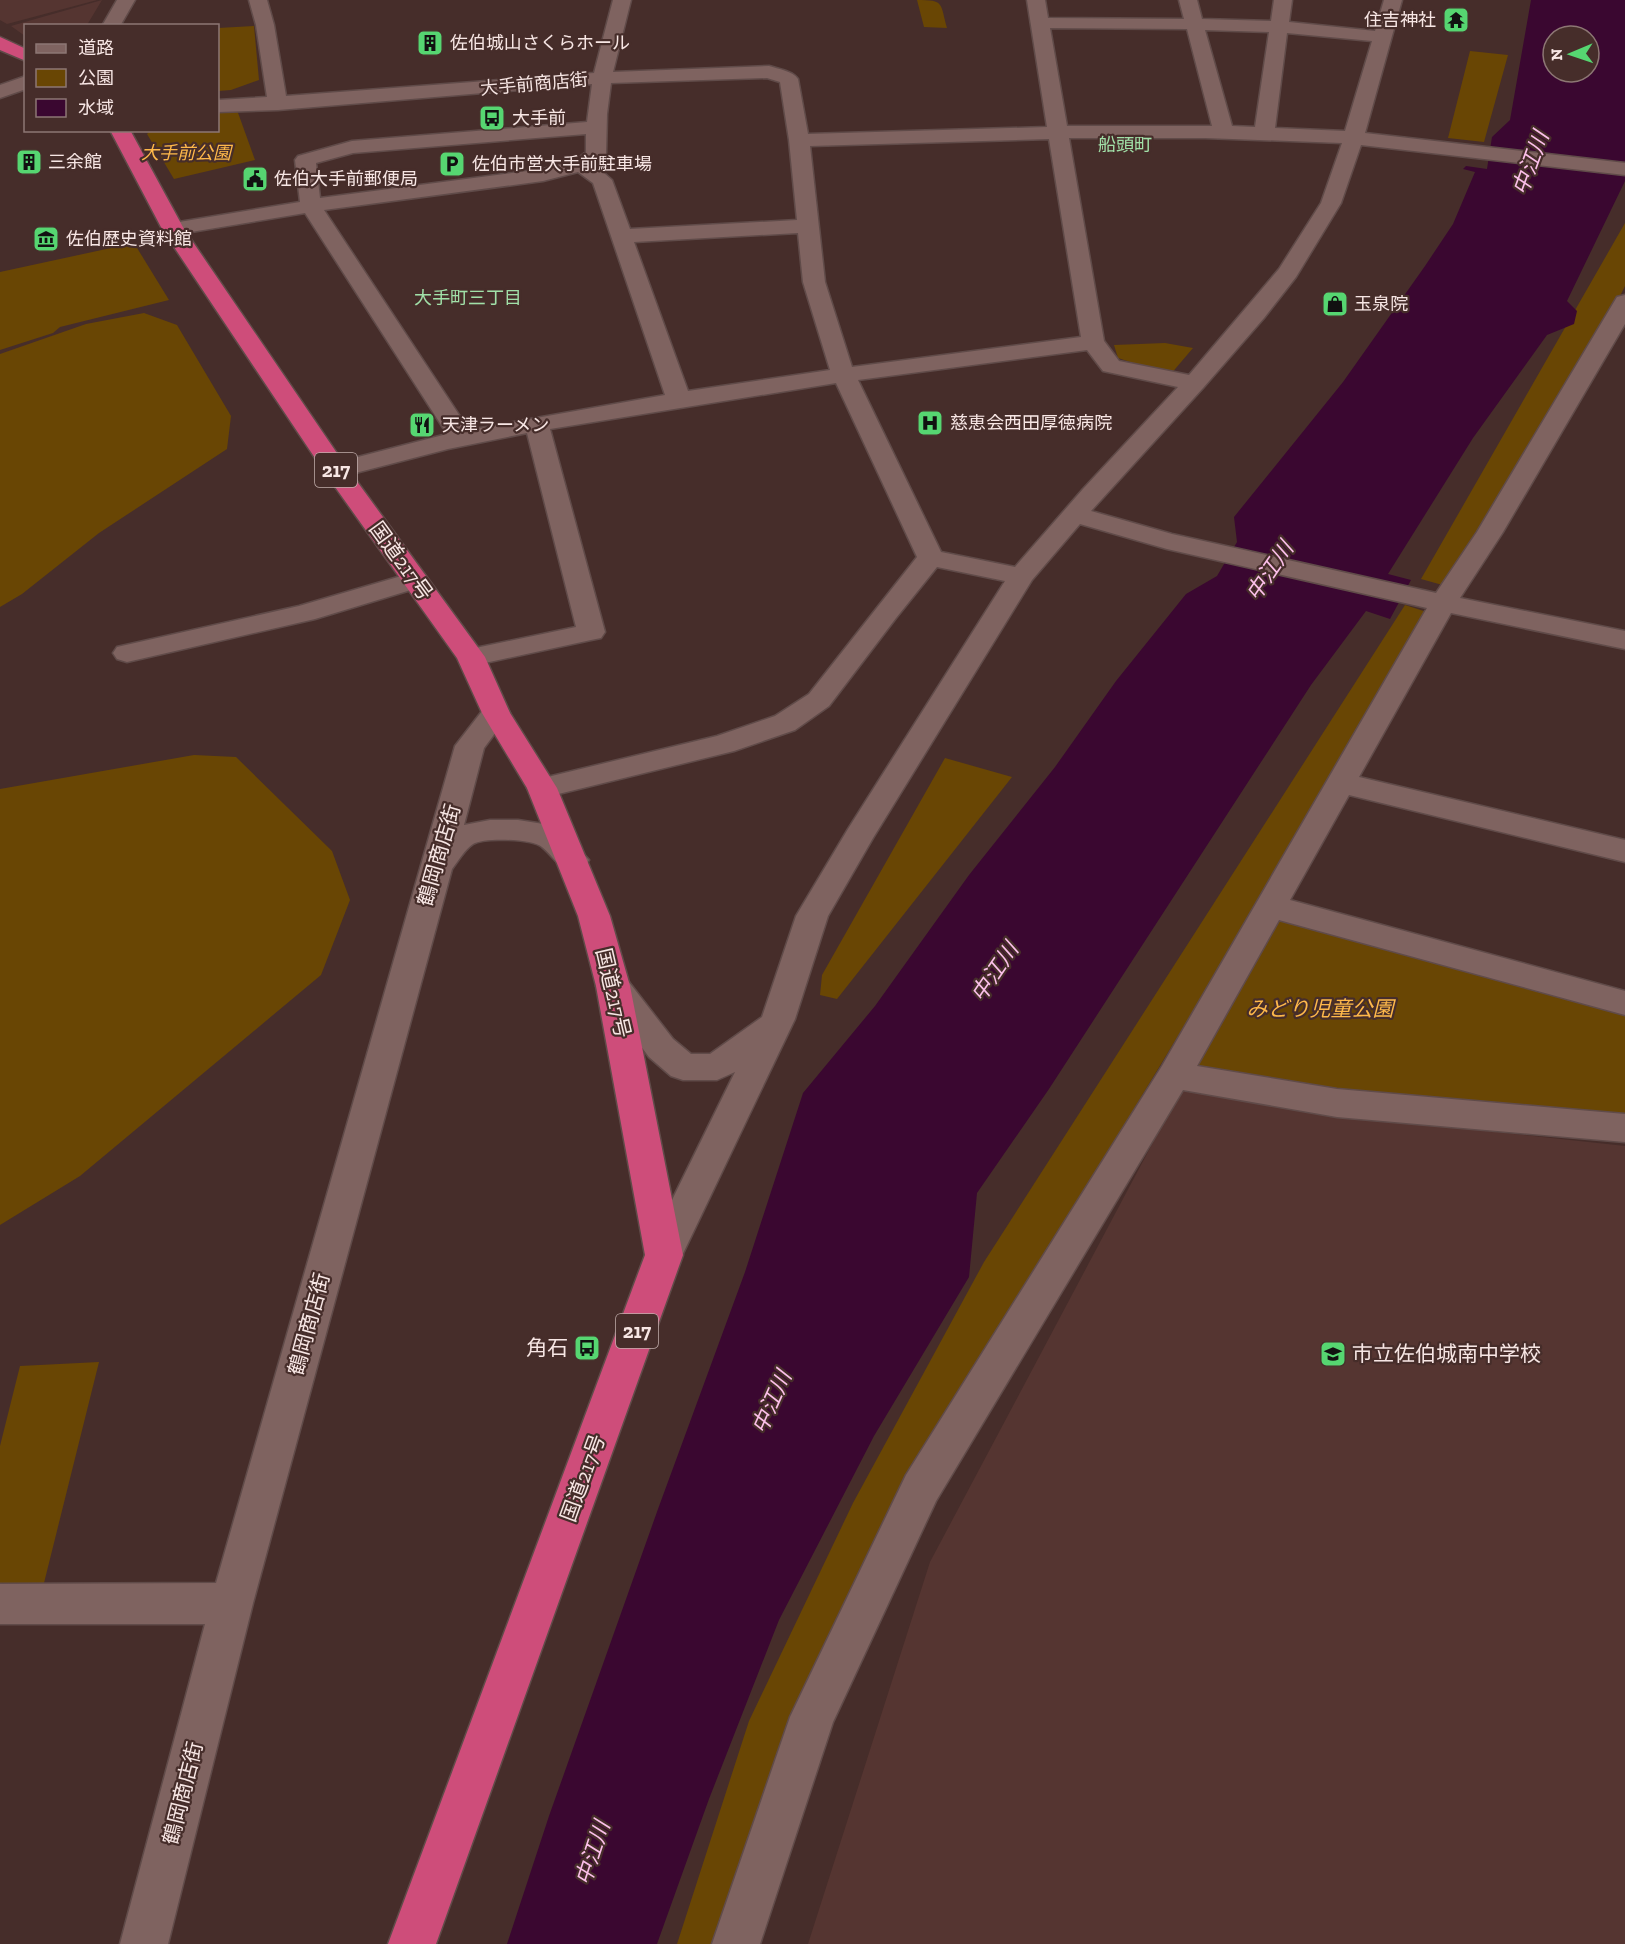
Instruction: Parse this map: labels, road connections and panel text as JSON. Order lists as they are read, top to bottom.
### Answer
{
  "streets": {
    "highway": ["217", "国道217号"],
    "street": ["大手前商店街", "鶴岡商店街"]
  },
  "crossings": [
    ["国道217号", "鶴岡商店街"]
  ],
  "districts": ["船頭町", "大手町三丁目"],
  "water": ["中江川"],
  "parks": ["大手前公園", "みどり児童公園"],
  "places": {
    "temple": ["住吉神社"],
    "building": ["佐伯城山さくらホール", "三余館"],
    "bus stop": ["大手前", "角石"],
    "parking": ["佐伯市営大手前駐車場"],
    "public building": ["佐伯大手前郵便局"],
    "museum": ["佐伯歴史資料館"],
    "shop": ["玉泉院"],
    "hospital": ["慈恵会西田厚徳病院"],
    "restaurant": ["天津ラーメン"],
    "school or university": ["市立佐伯城南中学校"]
  },
  "legend": ["道路", "公園", "水域"],
  "north": "left"
}
